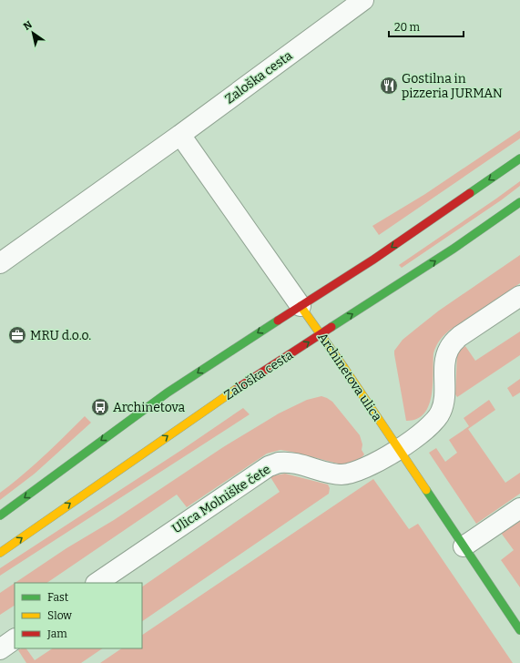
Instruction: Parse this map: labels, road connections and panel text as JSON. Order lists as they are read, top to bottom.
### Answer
{
  "streets": {
    "main road": ["Zaloška cesta", "Archinetova ulica"],
    "street": ["Ulica Molniške čete"]
  },
  "crossings": [
    ["Zaloška cesta", "Archinetova ulica"],
    ["Archinetova ulica", "Ulica Molniške čete"]
  ],
  "one_way": ["Zaloška cesta"],
  "places": {
    "restaurant": ["Gostilna in pizzeria JURMAN"],
    "office": ["MRU d.o.o."],
    "bus stop": ["Archinetova"]
  },
  "legend": ["Fast", "Slow", "Jam"],
  "scale_bar": "20 m",
  "north": "top left"
}
